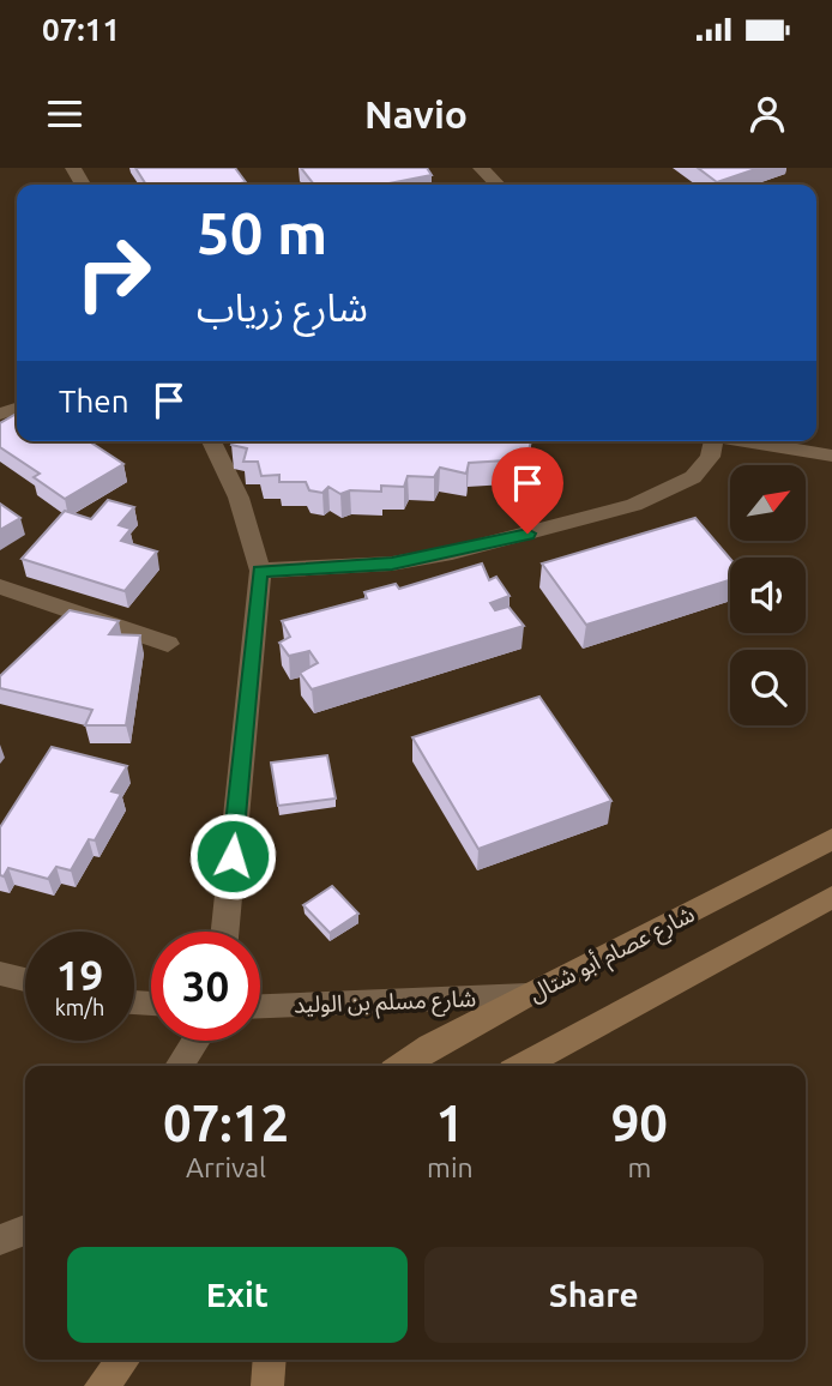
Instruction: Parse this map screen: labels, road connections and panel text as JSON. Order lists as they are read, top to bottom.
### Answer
{
  "streets": {
    "main road": ["شارع عصام أبو شتال"],
    "street": ["شارع مسلم بن الوليد"]
  },
  "crossings": [
    ["شارع عصام أبو شتال", "شارع مسلم بن الوليد"]
  ],
  "north": "top right",
  "page": {
    "status": "07:11",
    "header": "Navio",
    "turn": ["50 m", "شارع زرياب"],
    "then": "Then",
    "speed": "19 km/h",
    "limit": "30",
    "eta": [
      "07:12",
      "Arrival",
      "1",
      "min",
      "90",
      "m"
    ],
    "buttons": ["Exit", "Share"]
  }
}
